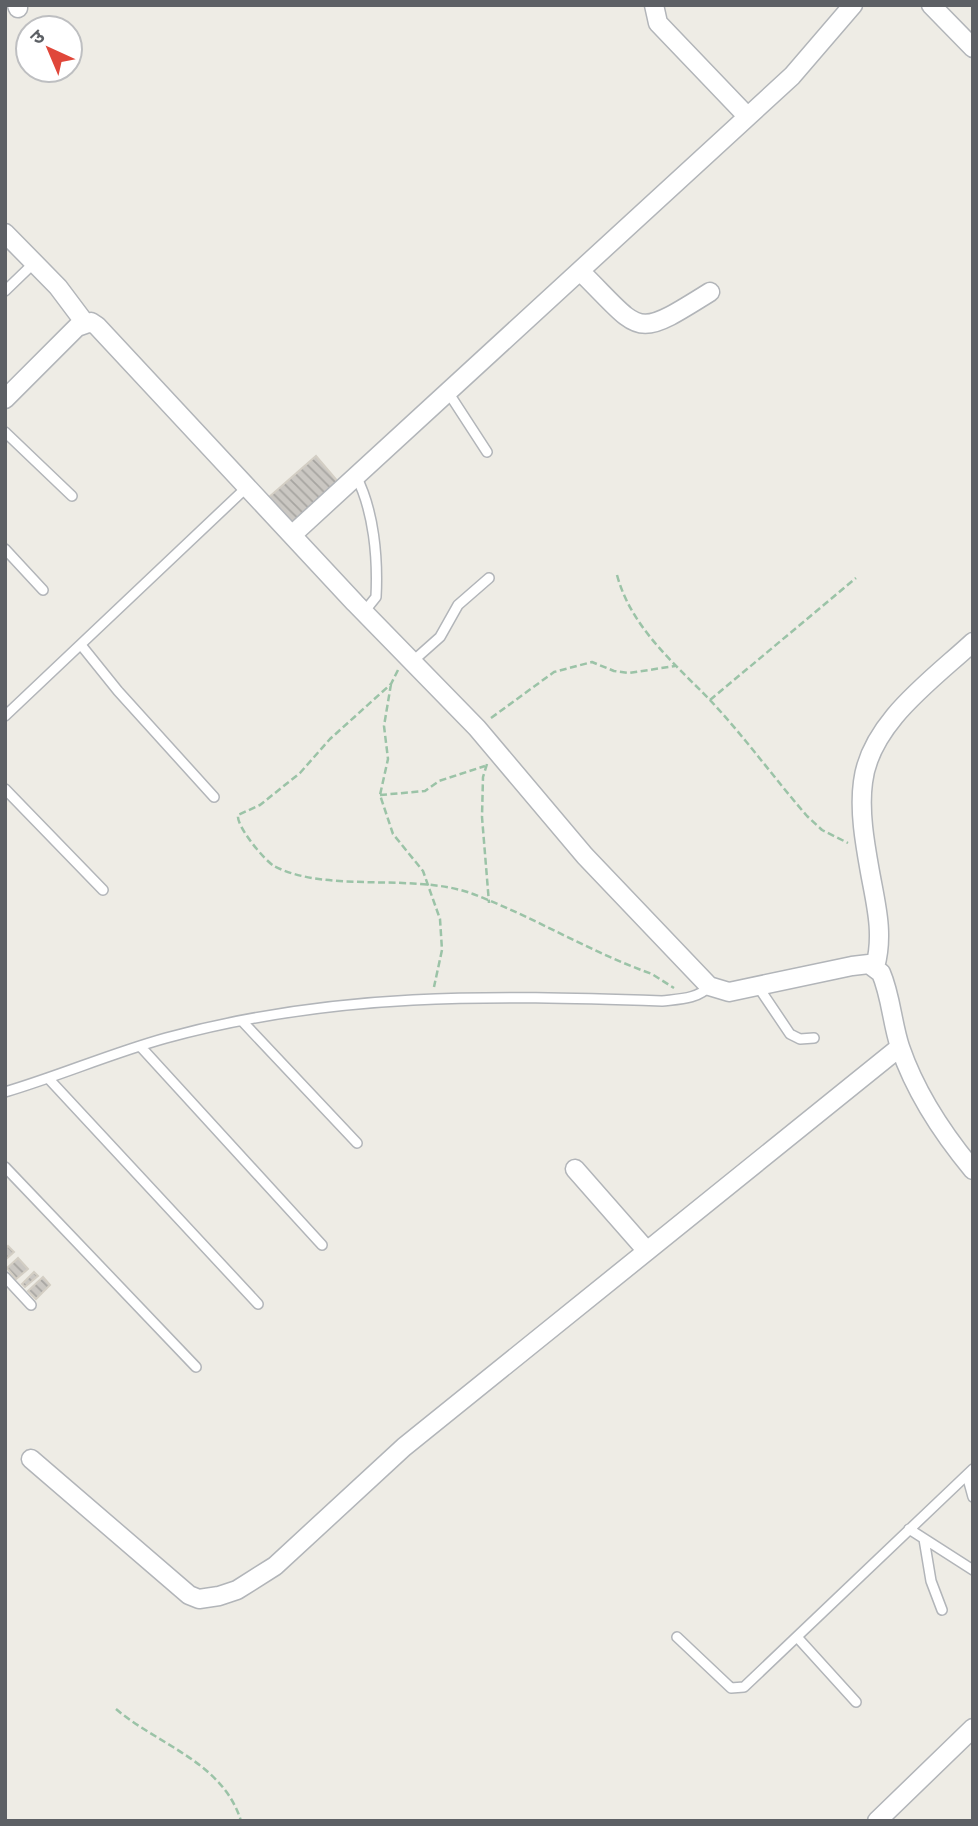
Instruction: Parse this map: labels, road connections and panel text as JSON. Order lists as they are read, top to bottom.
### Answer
{
  "north": "top left"
}
